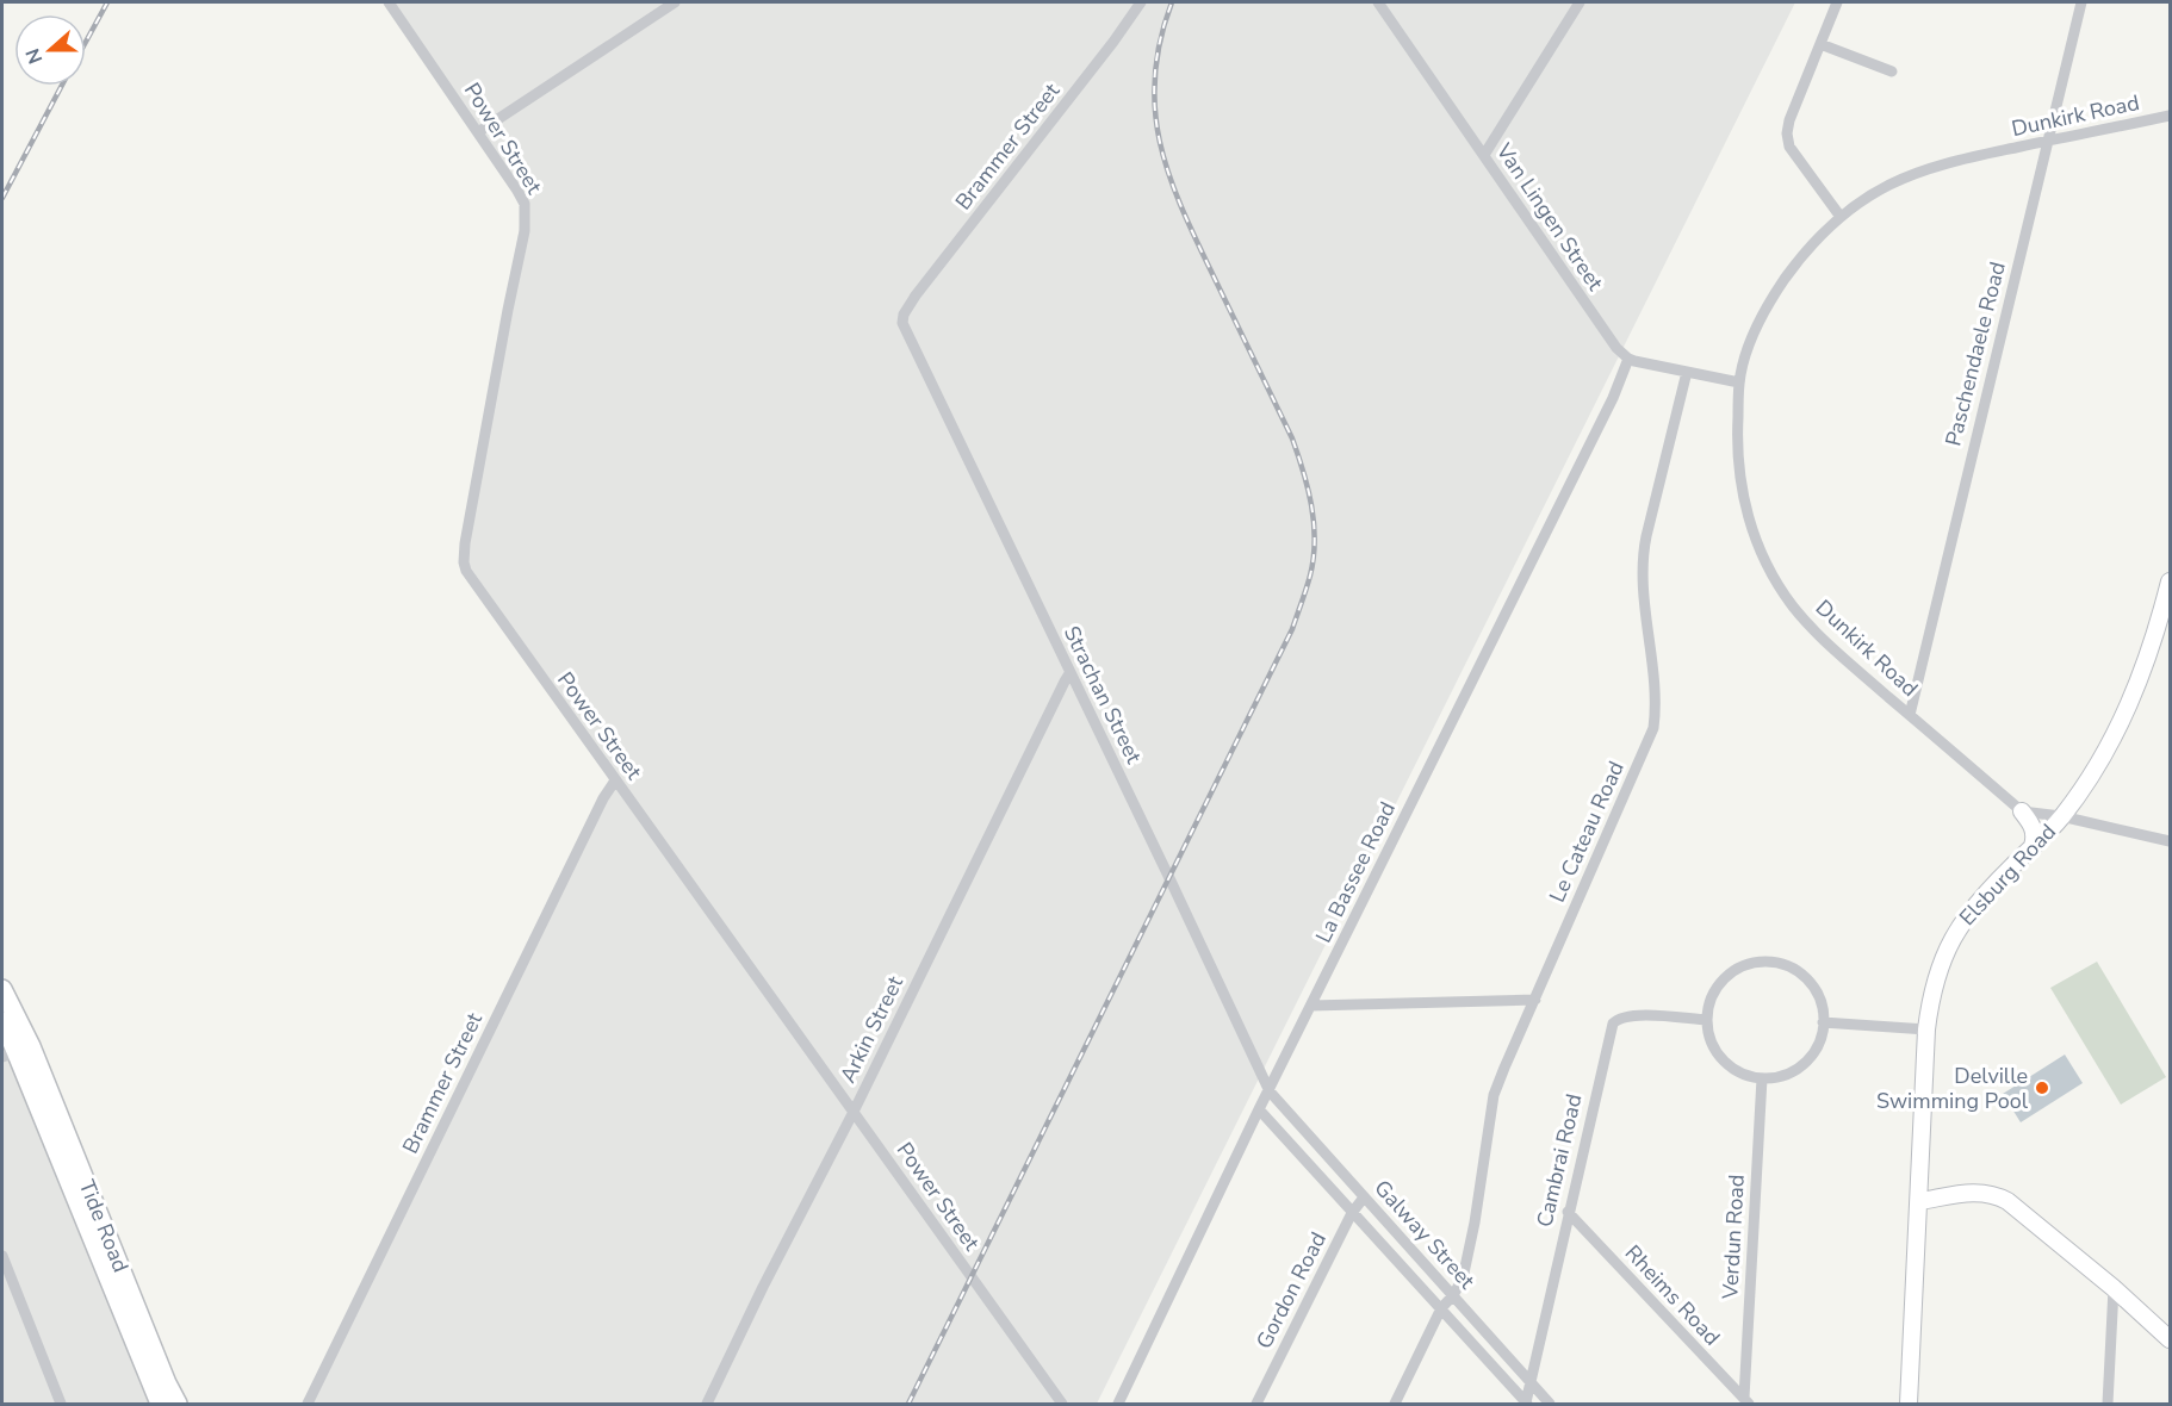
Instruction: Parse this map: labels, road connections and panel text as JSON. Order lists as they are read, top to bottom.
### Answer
{
  "streets": {
    "main road": ["Elsburg Road", "Tide Road"],
    "street": [
      "Dunkirk Road",
      "Power Street",
      "Brammer Street",
      "Van Lingen Street",
      "Paschendaele Road",
      "Strachan Street",
      "Le Cateau Road",
      "La Bassee Road",
      "Arkin Street",
      "Cambrai Road",
      "Galway Street",
      "Verdun Road",
      "Gordon Road",
      "Rheims Road"
    ]
  },
  "crossings": [
    ["Dunkirk Road", "Paschendaele Road"],
    ["Power Street", "Brammer Street"],
    ["Power Street", "Arkin Street"],
    ["Brammer Street", "Strachan Street"],
    ["Van Lingen Street", "La Bassee Road"],
    ["Strachan Street", "La Bassee Road"],
    ["Strachan Street", "Arkin Street"],
    ["Strachan Street", "Galway Street"],
    ["Le Cateau Road", "Galway Street"],
    ["La Bassee Road", "Galway Street"],
    ["Cambrai Road", "Galway Street"],
    ["Cambrai Road", "Verdun Road"],
    ["Cambrai Road", "Rheims Road"],
    ["Galway Street", "Gordon Road"],
    ["Verdun Road", "Rheims Road"]
  ],
  "places": ["Delville Swimming Pool"],
  "north": "left"
}
